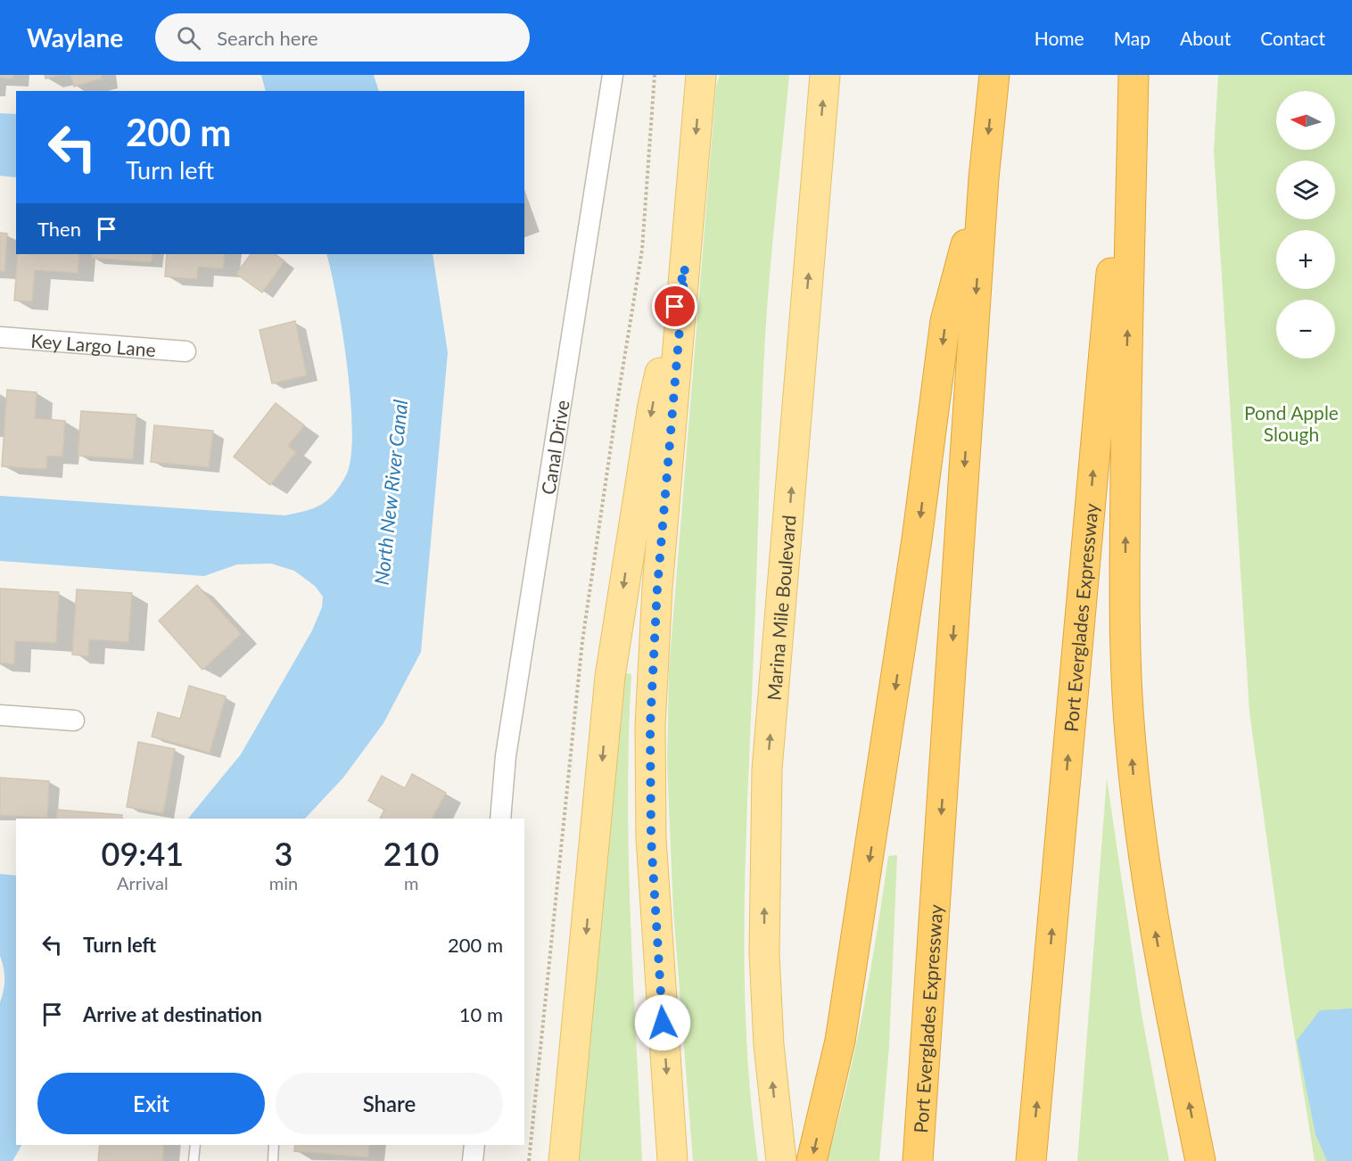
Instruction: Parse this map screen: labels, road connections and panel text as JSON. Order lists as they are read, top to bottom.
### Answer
{
  "streets": {
    "highway": ["Port Everglades Expressway"],
    "main road": ["Marina Mile Boulevard"],
    "street": ["Key Largo Lane", "Canal Drive"]
  },
  "water": ["North New River Canal"],
  "parks": ["Pond Apple Slough"],
  "north": "left",
  "page": {
    "header": "Waylane",
    "search": "Search here",
    "nav": [
      "Home",
      "Map",
      "About",
      "Contact"
    ],
    "map_buttons": ["+", "−"],
    "turn": ["200 m", "Turn left"],
    "then": "Then",
    "eta": [
      "09:41",
      "Arrival",
      "3",
      "min",
      "210",
      "m"
    ],
    "list": [
      {
        "name": "Turn left",
        "value": "200 m"
      },
      {
        "name": "Arrive at destination",
        "value": "10 m"
      }
    ],
    "buttons": ["Exit", "Share"]
  }
}
